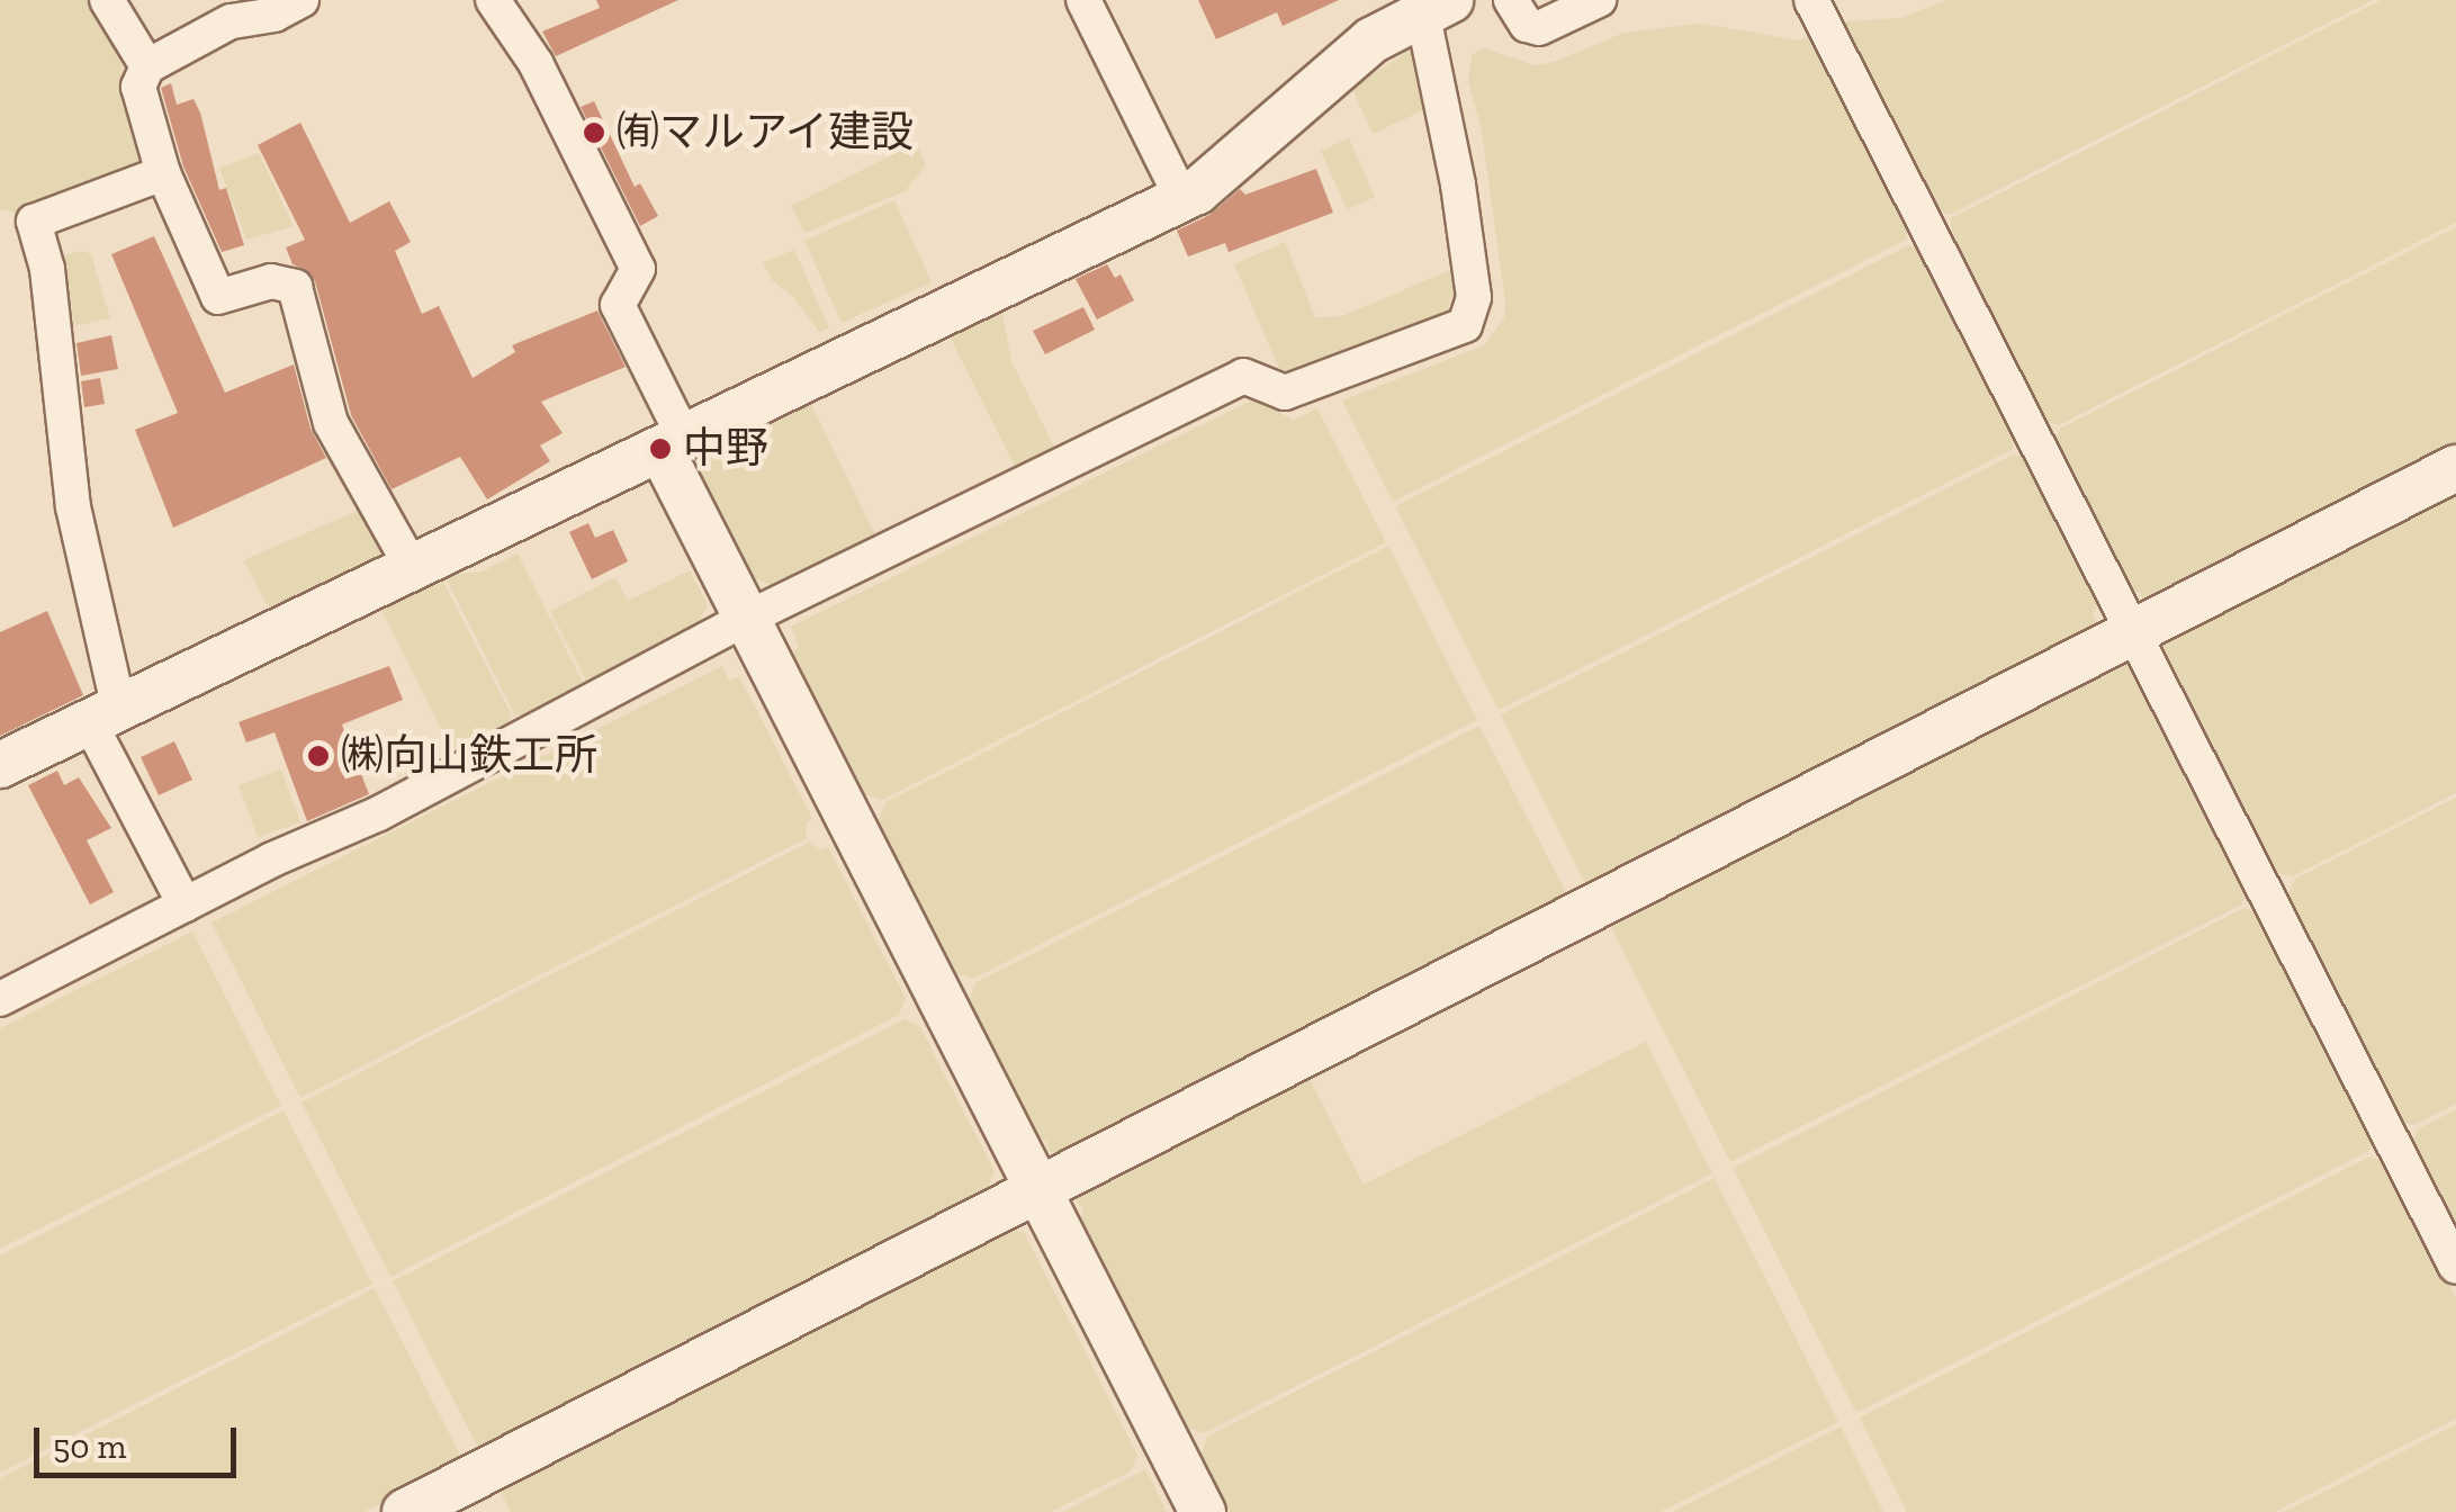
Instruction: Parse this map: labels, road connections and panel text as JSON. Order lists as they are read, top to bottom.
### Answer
{
  "places": ["㈲マルアイ建設", "中野", "㈱向山鉄工所"],
  "scale_bar": "50 m"
}
